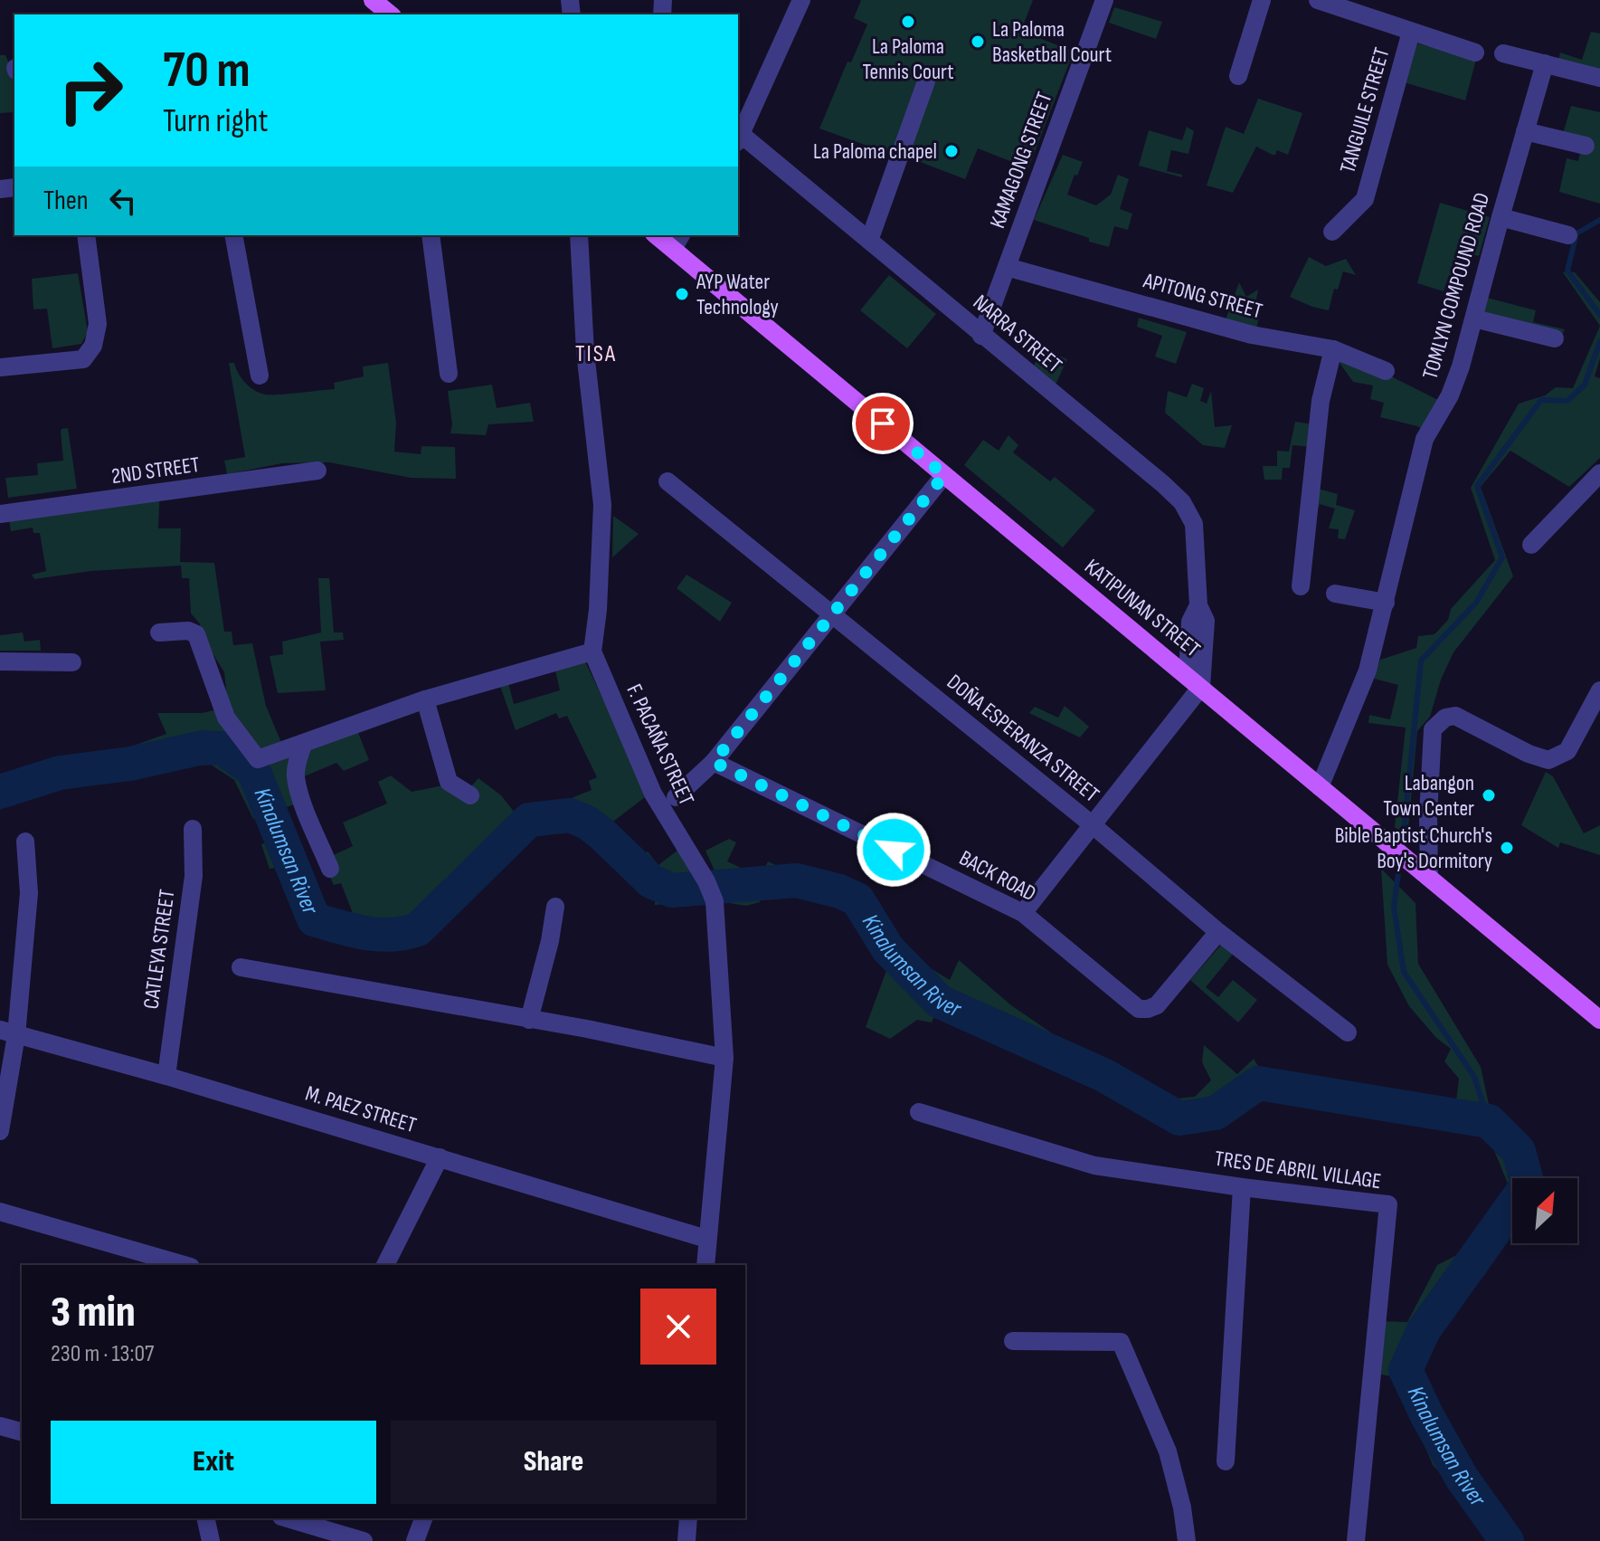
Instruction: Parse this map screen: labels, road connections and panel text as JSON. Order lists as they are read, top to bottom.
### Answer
{
  "streets": {
    "main road": ["KATIPUNAN STREET"],
    "street": [
      "TANGUILE STREET",
      "KAMAGONG STREET",
      "TOMLYN COMPOUND ROAD",
      "APITONG STREET",
      "NARRA STREET",
      "2ND STREET",
      "DOÑA ESPERANZA STREET",
      "F. PACAÑA STREET",
      "BACK ROAD",
      "CATLEYA STREET",
      "M. PAEZ STREET",
      "TRES DE ABRIL VILLAGE"
    ]
  },
  "crossings": [
    ["KAMAGONG STREET", "APITONG STREET"],
    ["KAMAGONG STREET", "NARRA STREET"],
    ["TOMLYN COMPOUND ROAD", "KATIPUNAN STREET"],
    ["NARRA STREET", "KATIPUNAN STREET"],
    ["DOÑA ESPERANZA STREET", "BACK ROAD"],
    ["F. PACAÑA STREET", "M. PAEZ STREET"],
    ["CATLEYA STREET", "M. PAEZ STREET"]
  ],
  "districts": ["TISA"],
  "water": ["Kinalumsan River"],
  "places": [
    "La Paloma Tennis Court",
    "La Paloma Basketball Court",
    "La Paloma chapel",
    "AYP Water Technology",
    "Labangon Town Center",
    "Bible Baptist Church's Boy's Dormitory"
  ],
  "north": "top right",
  "page": {
    "turn": ["70 m", "Turn right"],
    "then": "Then",
    "heading": ["3 min", "230 m · 13:07"],
    "buttons": ["Exit", "Share"]
  }
}
